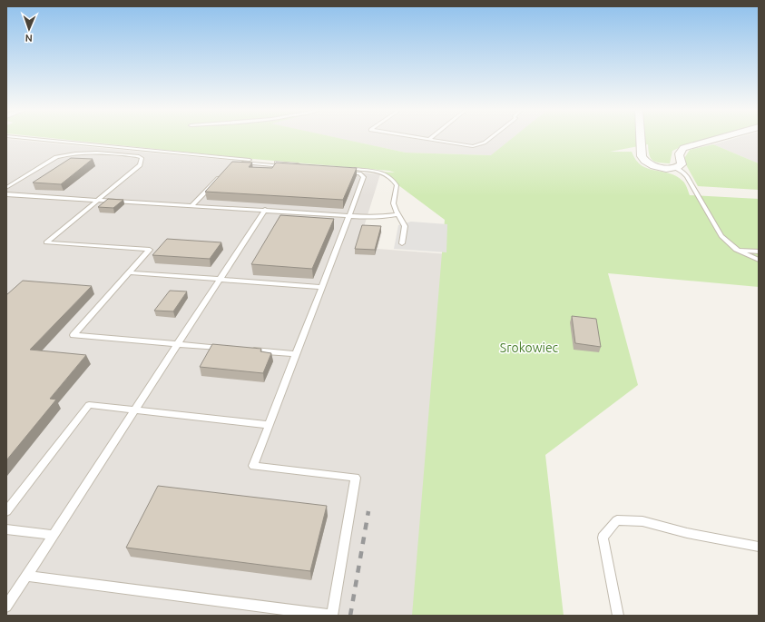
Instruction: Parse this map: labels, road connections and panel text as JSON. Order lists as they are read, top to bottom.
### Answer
{
  "parks": ["Srokowiec"],
  "north": "bottom"
}
